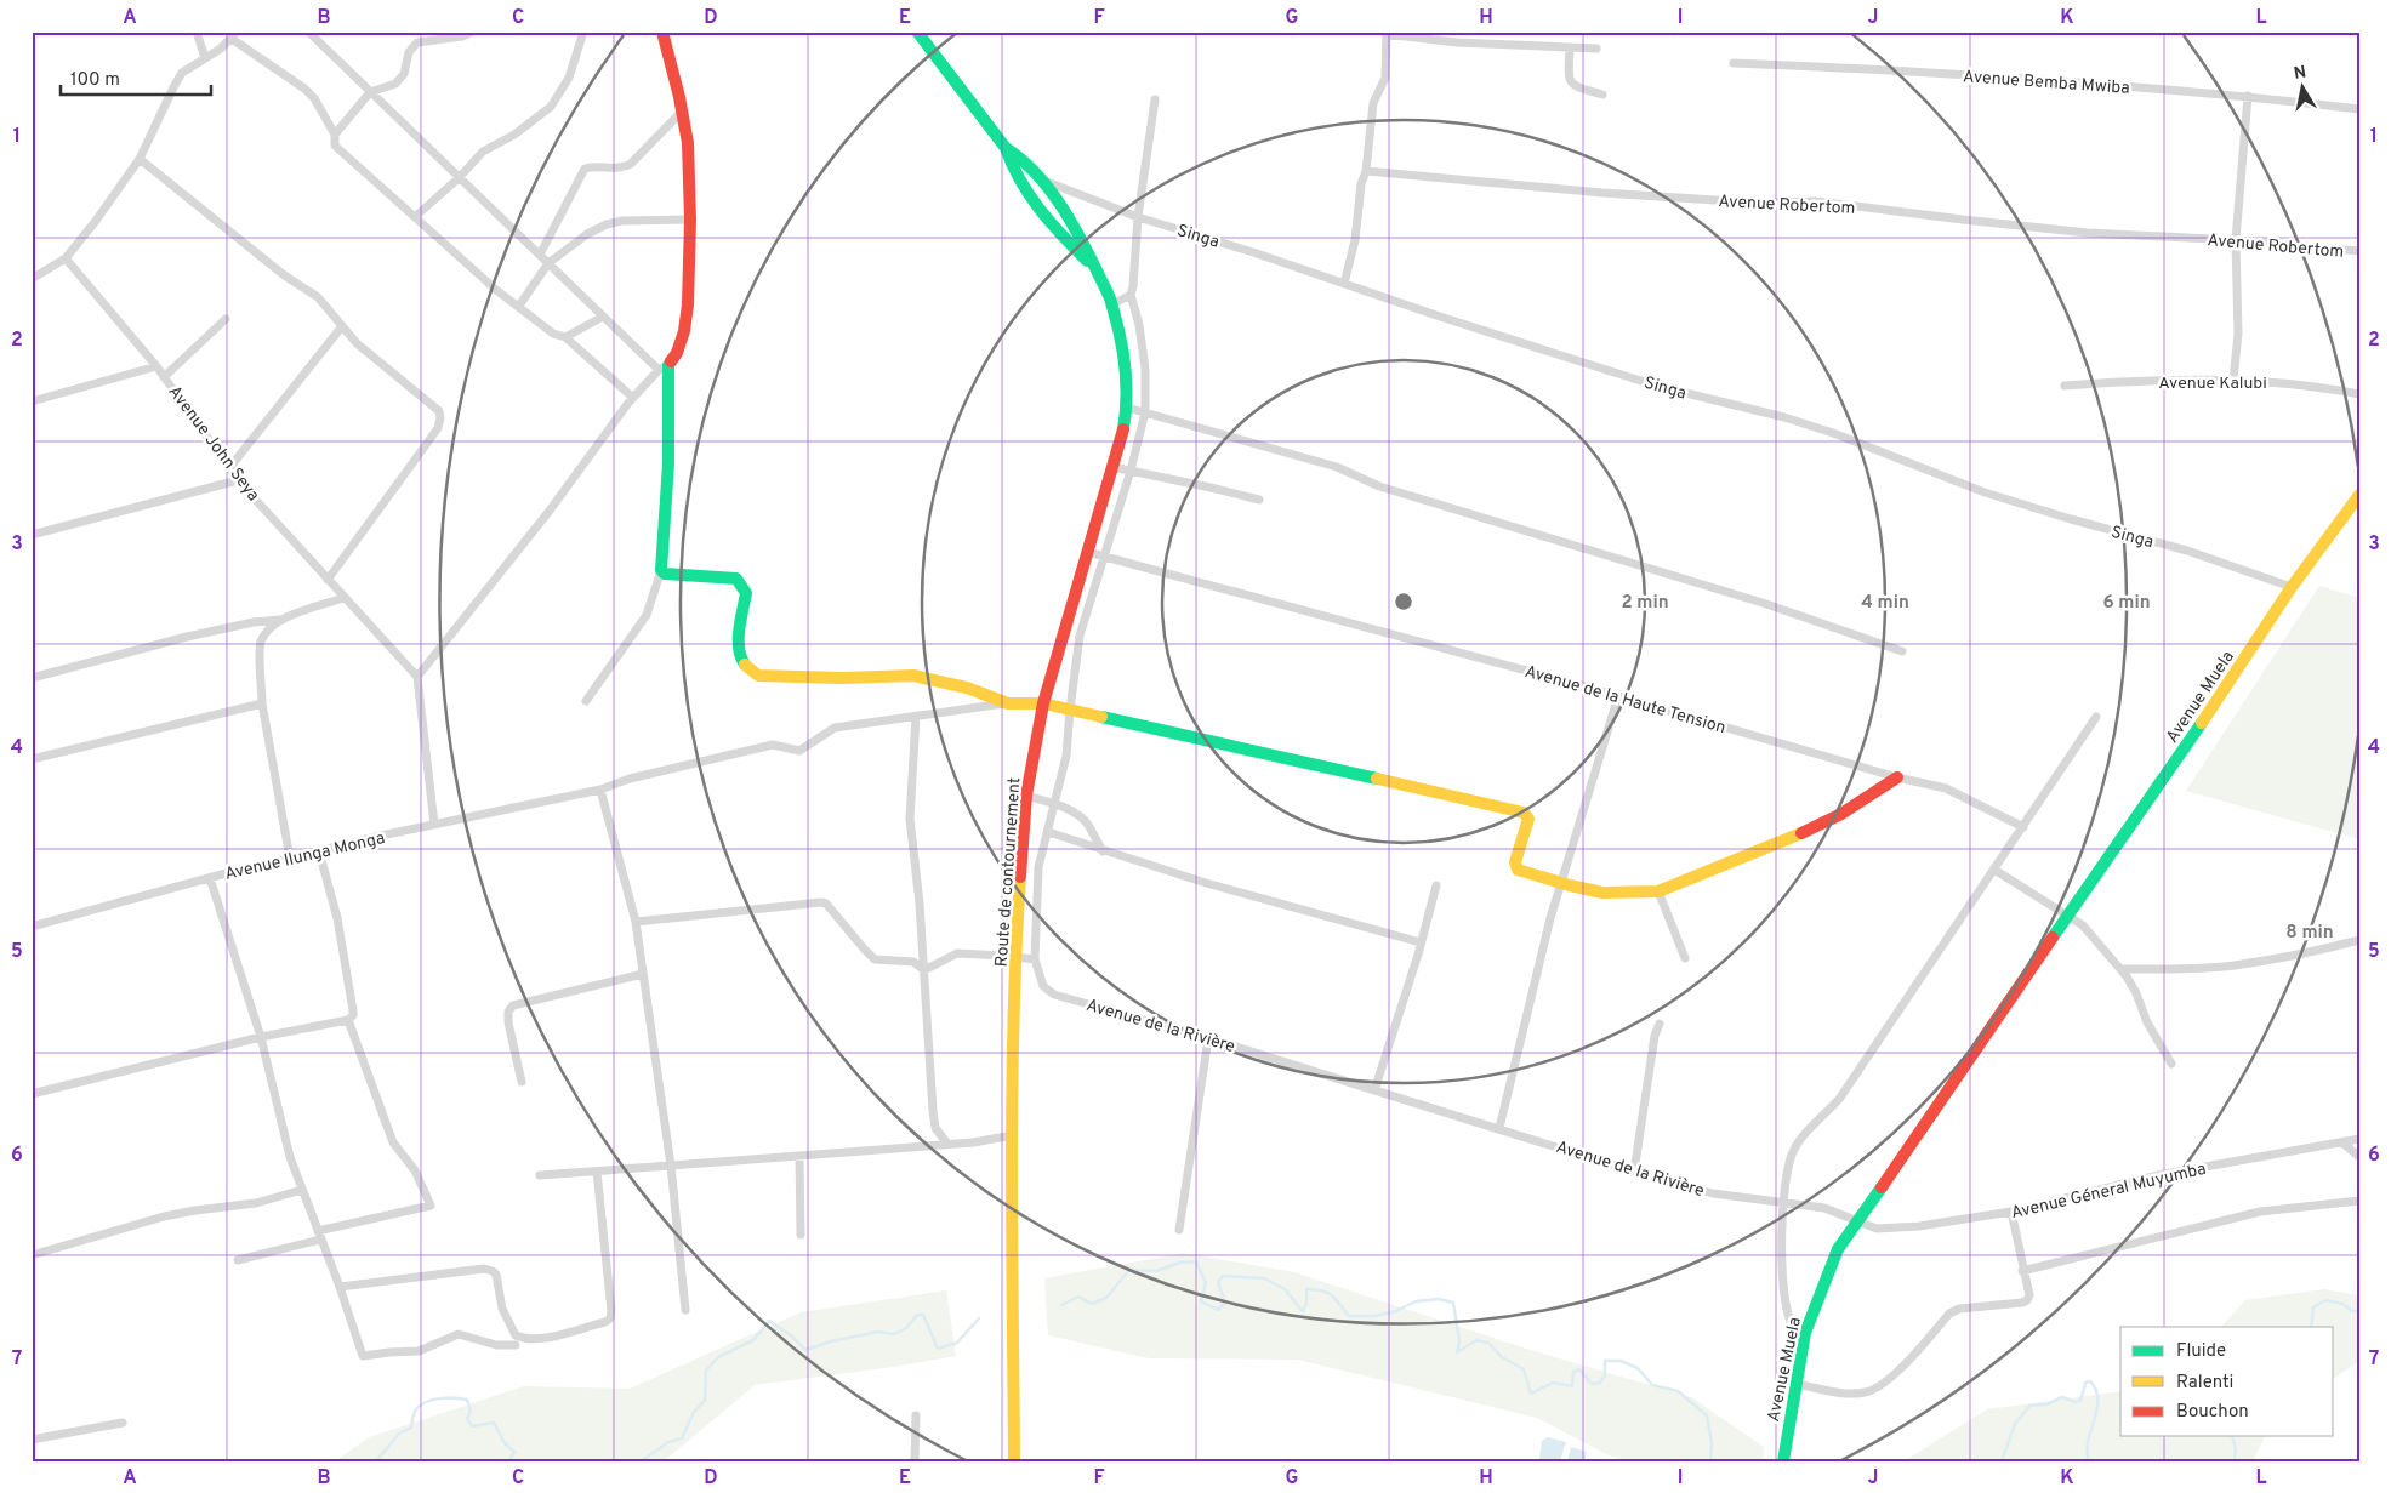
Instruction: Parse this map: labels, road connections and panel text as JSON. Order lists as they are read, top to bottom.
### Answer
{
  "streets": {
    "street": [
      "Avenue Bemba Mwiba",
      "Avenue Robertom",
      "Singa",
      "Avenue Kalubi",
      "Avenue John Seya",
      "Avenue Muela",
      "Avenue de la Haute Tension",
      "Avenue Ilunga Monga",
      "Route de contournement",
      "Avenue de la Rivière",
      "Avenue Géneral Muyumba"
    ]
  },
  "crossings": [
    ["Singa", "Avenue Muela"],
    ["Singa", "Route de contournement"],
    ["Avenue Muela", "Avenue de la Rivière"],
    ["Avenue Muela", "Avenue Géneral Muyumba"],
    ["Avenue de la Haute Tension", "Route de contournement"],
    ["Avenue de la Rivière", "Avenue Géneral Muyumba"]
  ],
  "legend": ["Fluide", "Ralenti", "Bouchon"],
  "scale_bar": "100 m",
  "north": "top",
  "grid": {
    "columns": [
      "A",
      "B",
      "C",
      "D",
      "E",
      "F",
      "G",
      "H",
      "I",
      "J",
      "K",
      "L"
    ],
    "rows": [
      "1",
      "2",
      "3",
      "4",
      "5",
      "6",
      "7"
    ]
  },
  "rings": [
    "2 min",
    "4 min",
    "6 min",
    "8 min"
  ]
}
